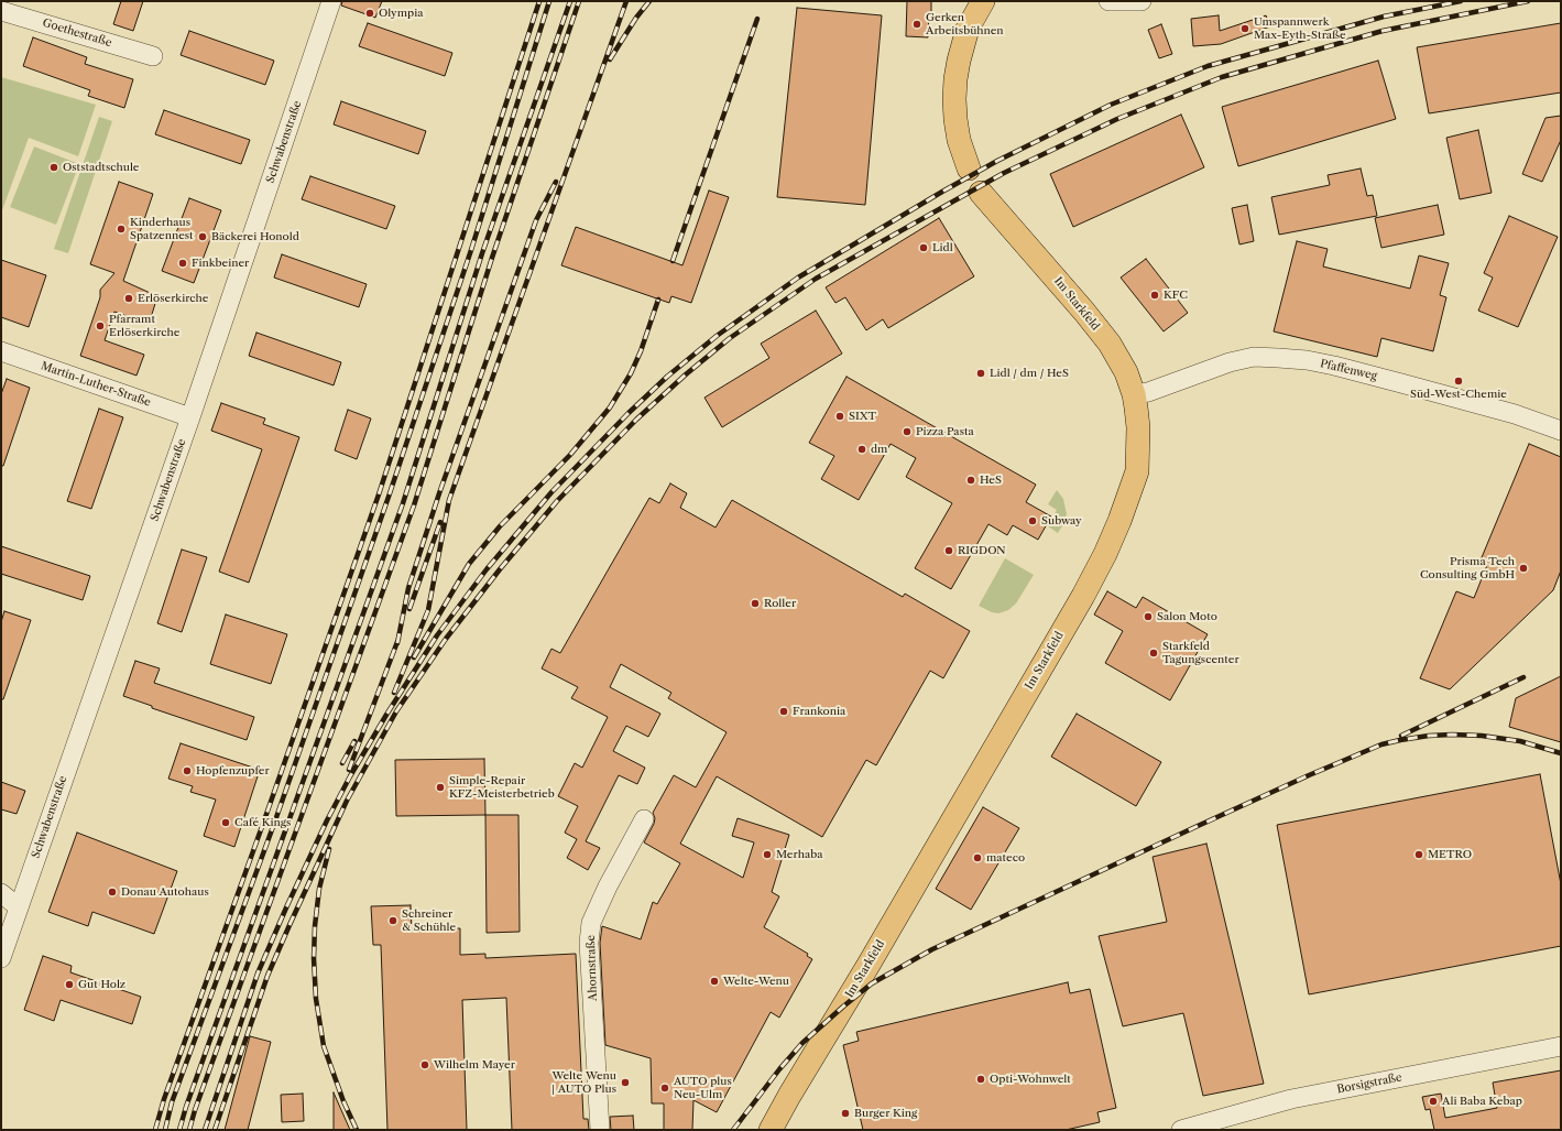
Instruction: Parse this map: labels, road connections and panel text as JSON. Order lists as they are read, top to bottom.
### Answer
{
  "streets": {
    "main road": ["Im Starkfeld"],
    "street": [
      "Goethestraße",
      "Schwabenstraße",
      "Pfaffenweg",
      "Martin-Luther-Straße",
      "Ahornstraße",
      "Borsigstraße"
    ]
  },
  "crossings": [
    ["Schwabenstraße", "Martin-Luther-Straße"],
    ["Im Starkfeld", "Pfaffenweg"]
  ],
  "places": [
    "Olympia",
    "Gerken Arbeitsbühnen",
    "Umspannwerk Max-Eyth-Straße",
    "Oststadtschule",
    "Kinderhaus Spatzennest",
    "Bäckerei Honold",
    "Lidl",
    "Finkbeiner",
    "KFC",
    "Erlöserkirche",
    "Pfarramt Erlöserkirche",
    "Lidl / dm / HeS",
    "Süd-West-Chemie",
    "SIXT",
    "Pizza Pasta",
    "dm",
    "HeS",
    "Subway",
    "RIGDON",
    "Prisma Tech Consulting GmbH",
    "Roller",
    "Salon Moto",
    "Starkfeld Tagungscenter",
    "Frankonia",
    "Hopfenzupfer",
    "Simple-Repair KFZ-Meisterbetrieb",
    "Café Kings",
    "Merhaba",
    "METRO",
    "mateco",
    "Donau Autohaus",
    "Schreiner & Schühle",
    "Welte-Wenu",
    "Gut Holz",
    "Wilhelm Mayer",
    "Opti-Wohnwelt",
    "Welte Wenu | AUTO Plus",
    "AUTO plus Neu-Ulm",
    "Ali Baba Kebap",
    "Burger King"
  ]
}
